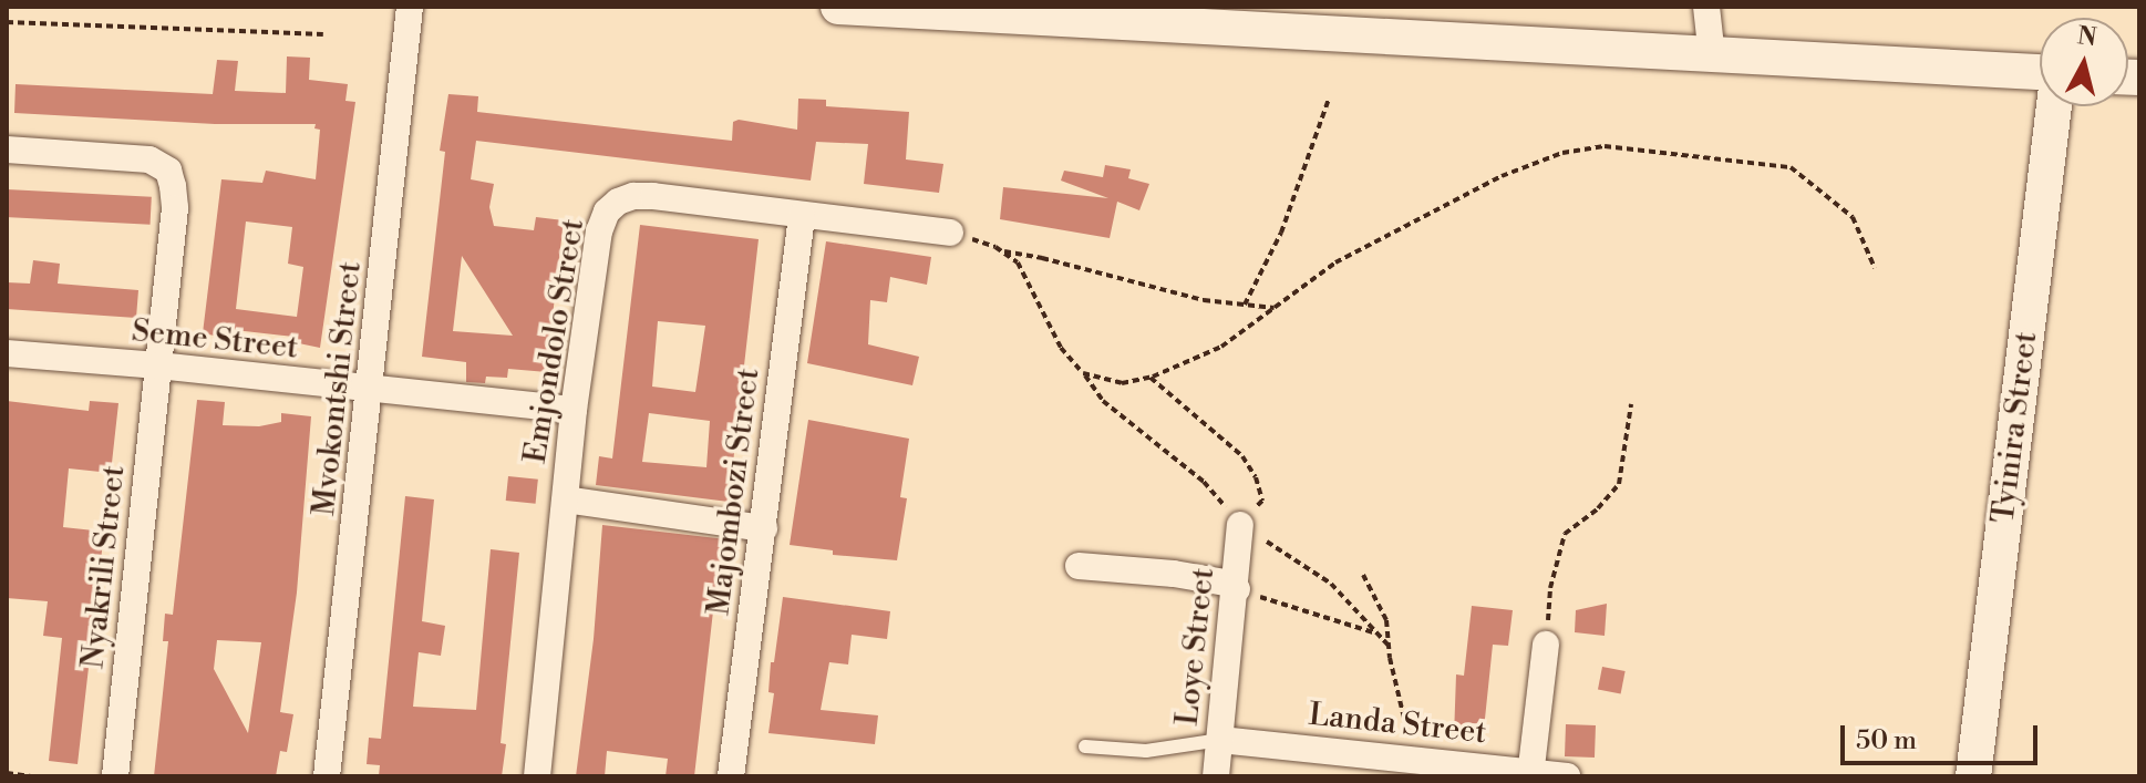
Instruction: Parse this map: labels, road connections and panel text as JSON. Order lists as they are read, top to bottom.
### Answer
{
  "streets": {
    "main road": ["Tyinira Street"],
    "street": [
      "Seme Street",
      "Emjondolo Street",
      "Mvokontshi Street",
      "Majombozi Street",
      "Nyakrili Street",
      "Loye Street",
      "Landa Street"
    ]
  },
  "crossings": [
    ["Seme Street", "Emjondolo Street"],
    ["Seme Street", "Mvokontshi Street"],
    ["Seme Street", "Nyakrili Street"],
    ["Emjondolo Street", "Majombozi Street"],
    ["Loye Street", "Landa Street"]
  ],
  "scale_bar": "50 m",
  "north": "top"
}
